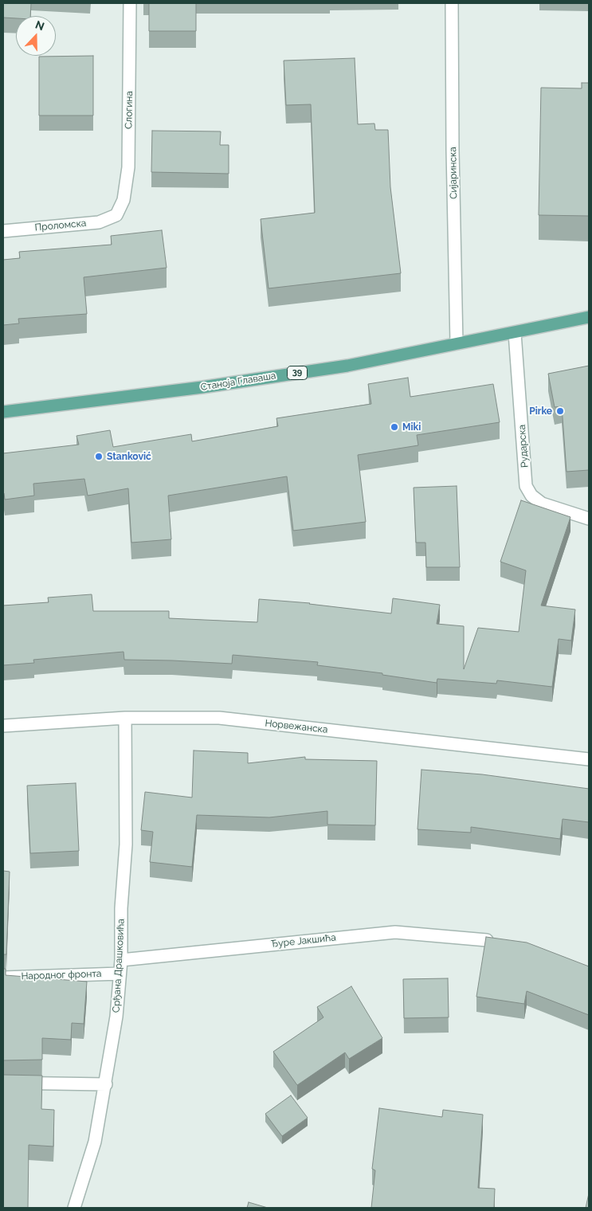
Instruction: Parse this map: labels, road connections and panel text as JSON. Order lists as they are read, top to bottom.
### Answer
{
  "streets": {
    "main road": ["39", "Станоја Главаша"],
    "street": [
      "Слогина",
      "Сијаринска",
      "Проломска",
      "Рударска",
      "Норвежанска",
      "Ђуре Јакшића",
      "Срђана Драшковића",
      "Народног фронта"
    ]
  },
  "crossings": [
    ["Слогина", "Проломска"],
    ["Сијаринска", "Станоја Главаша"],
    ["Станоја Главаша", "Рударска"],
    ["Норвежанска", "Срђана Драшковића"],
    ["Ђуре Јакшића", "Срђана Драшковића"],
    ["Срђана Драшковића", "Народног фронта"]
  ],
  "places": ["Pirke", "Miki", "Stanković"],
  "north": "top"
}
